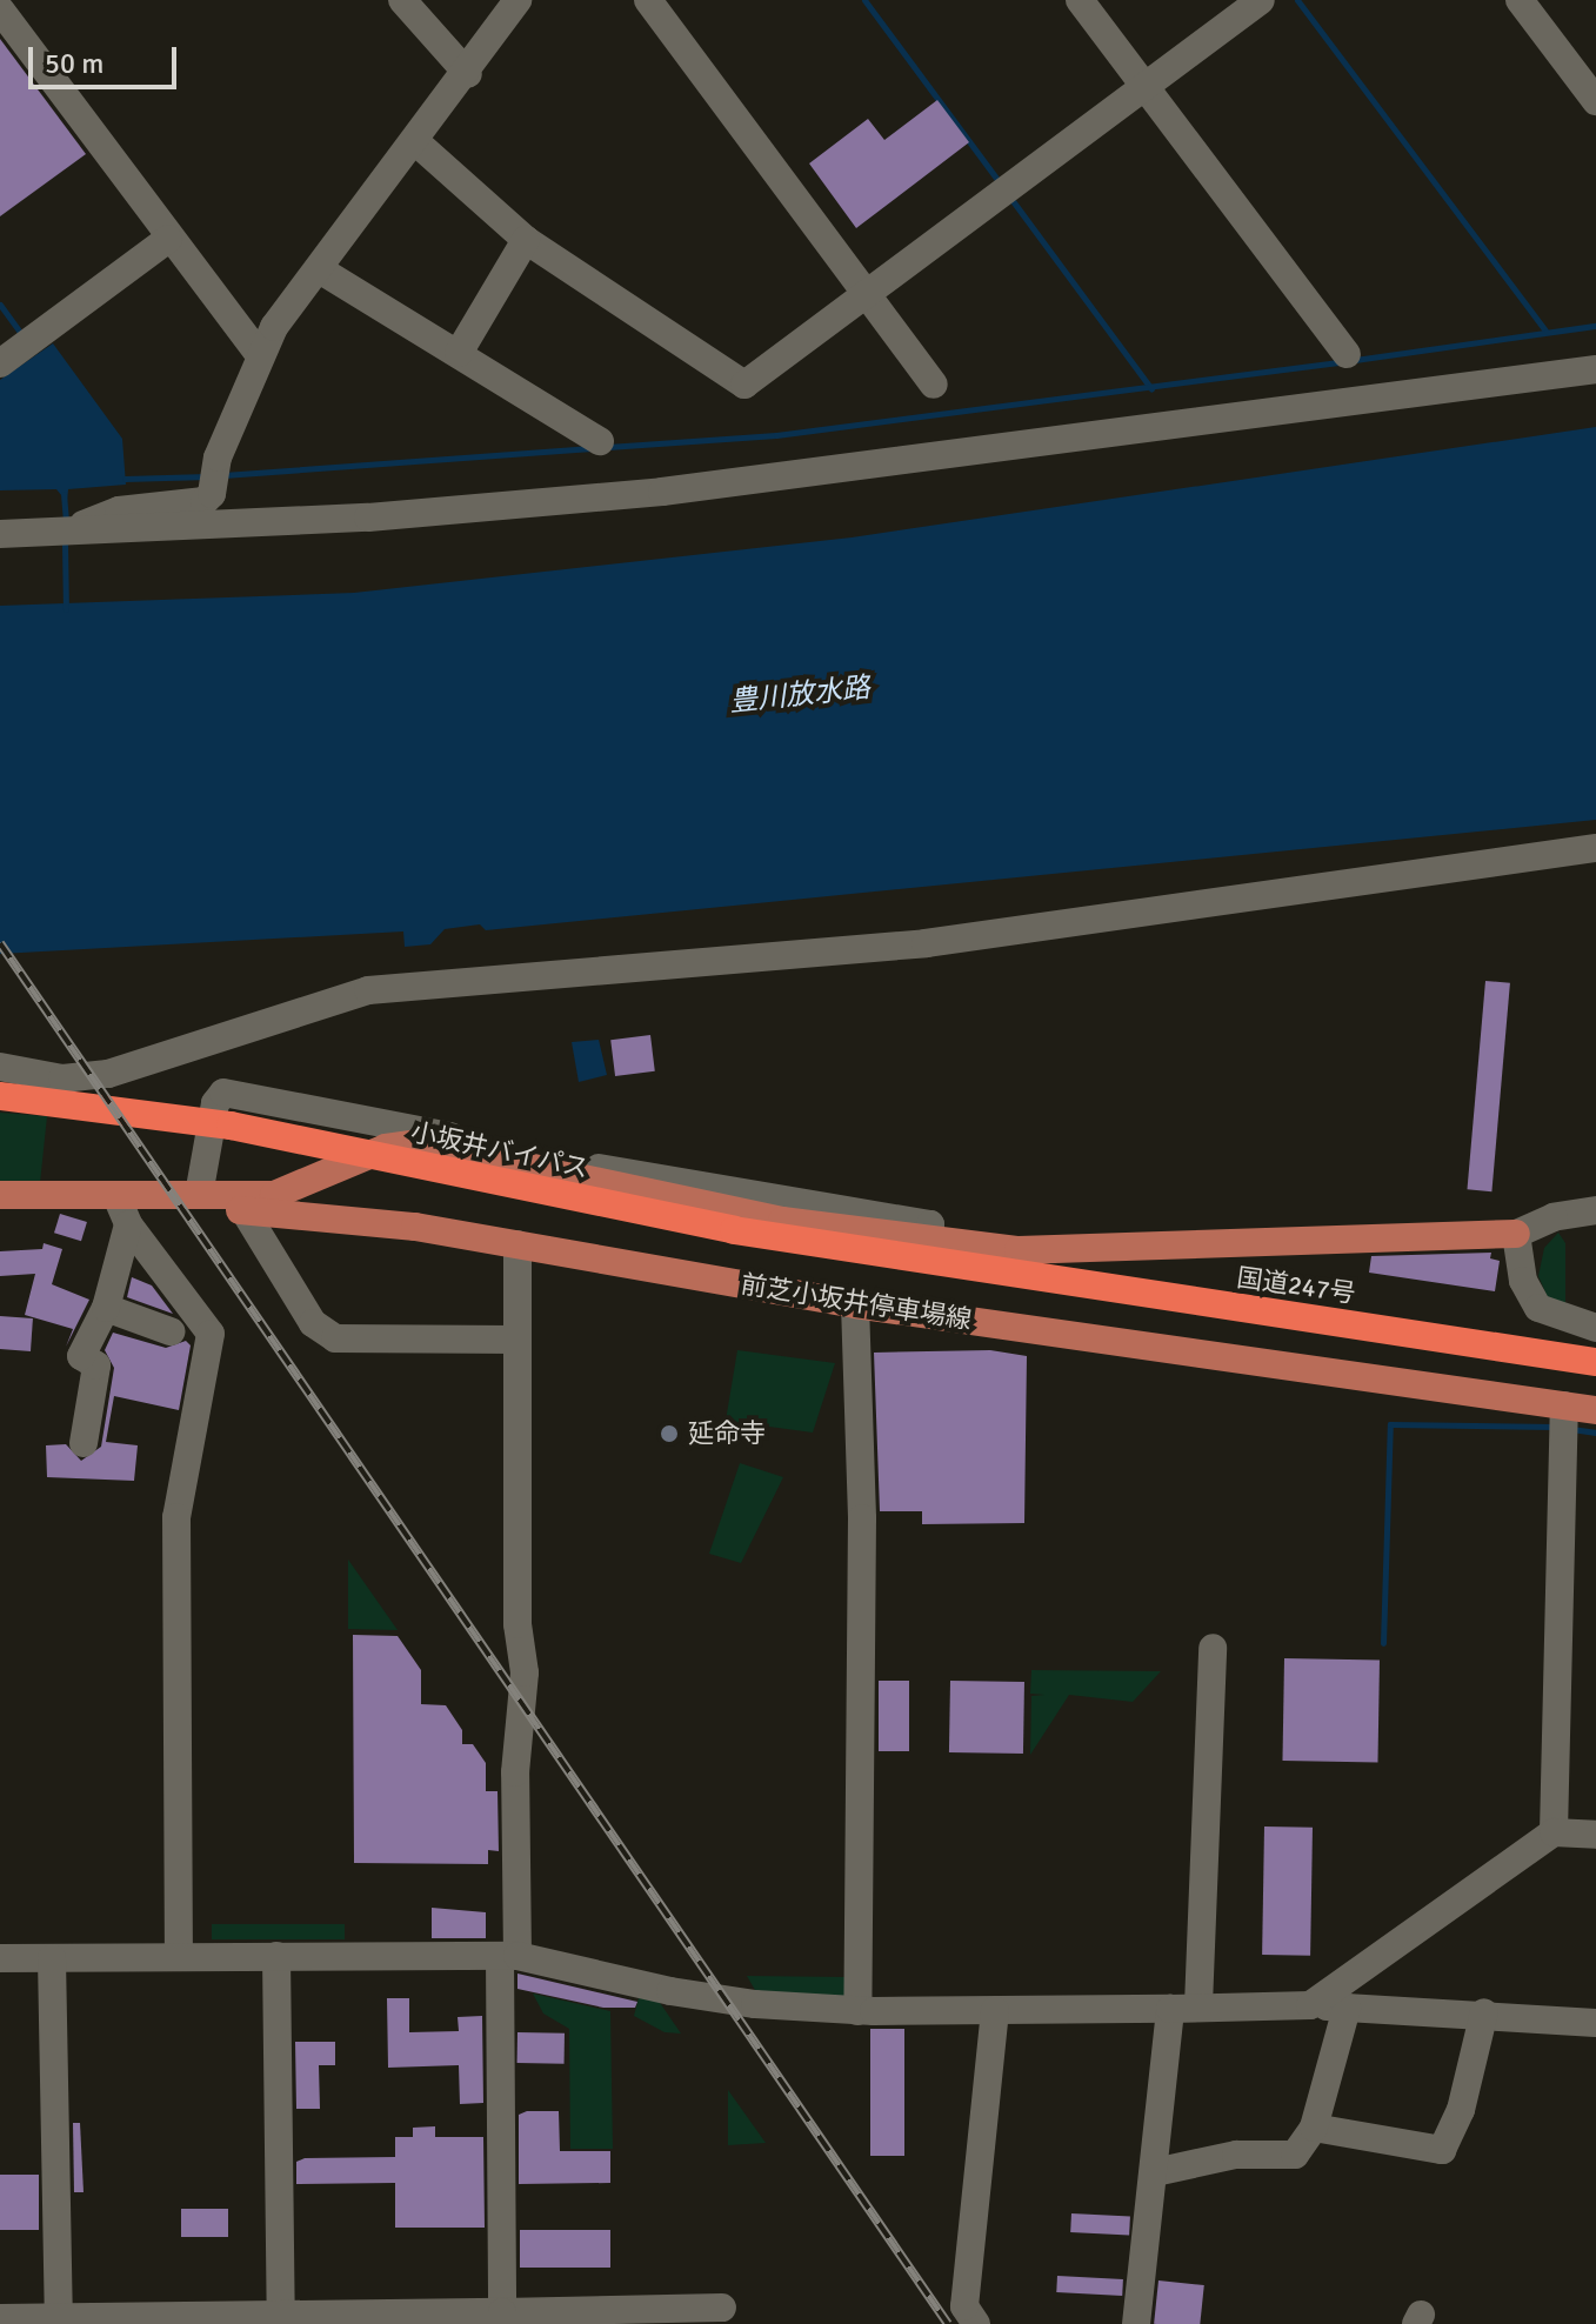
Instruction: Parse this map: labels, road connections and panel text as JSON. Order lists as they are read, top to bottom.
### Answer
{
  "streets": {
    "highway": ["小坂井バイパス", "国道247号"],
    "main road": ["前芝小坂井停車場線"]
  },
  "crossings": [
    ["小坂井バイパス", "国道247号"]
  ],
  "water": ["豊川放水路"],
  "places": ["延命寺"],
  "scale_bar": "50 m"
}
